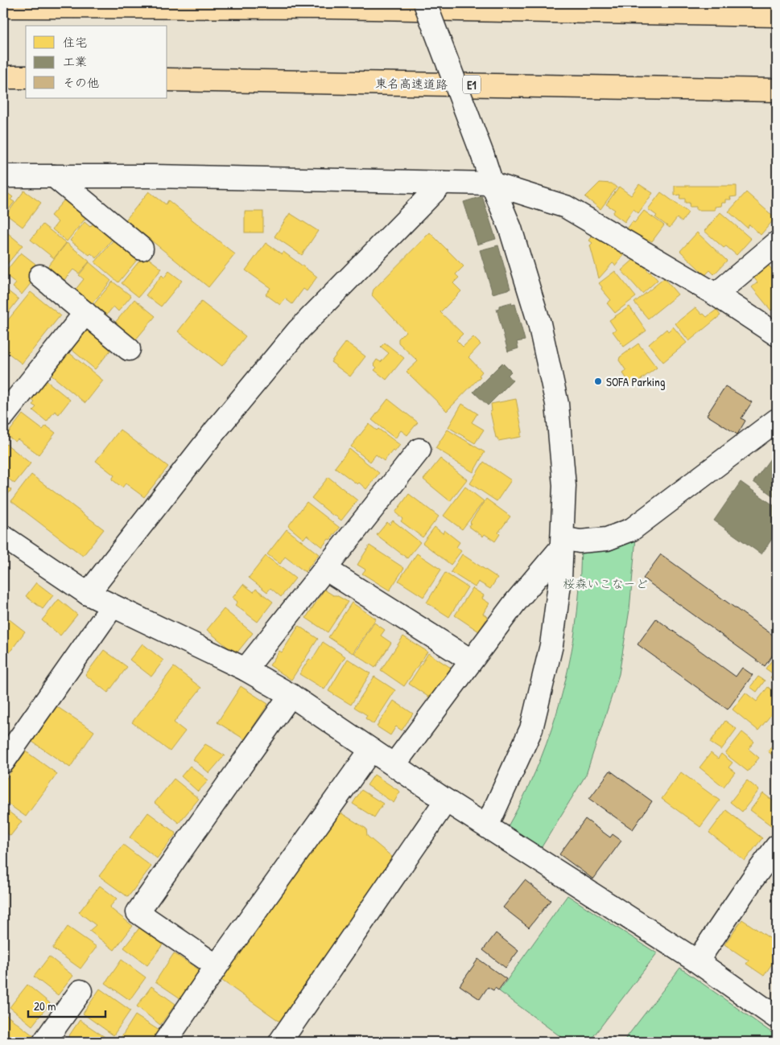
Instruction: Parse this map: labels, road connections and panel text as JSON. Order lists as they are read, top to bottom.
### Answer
{
  "streets": {
    "highway": ["東名高速道路", "E1"]
  },
  "parks": ["桜森いこなーど"],
  "places": ["SOFA Parking"],
  "legend": ["住宅", "工業", "その他"],
  "scale_bar": "20 m"
}
